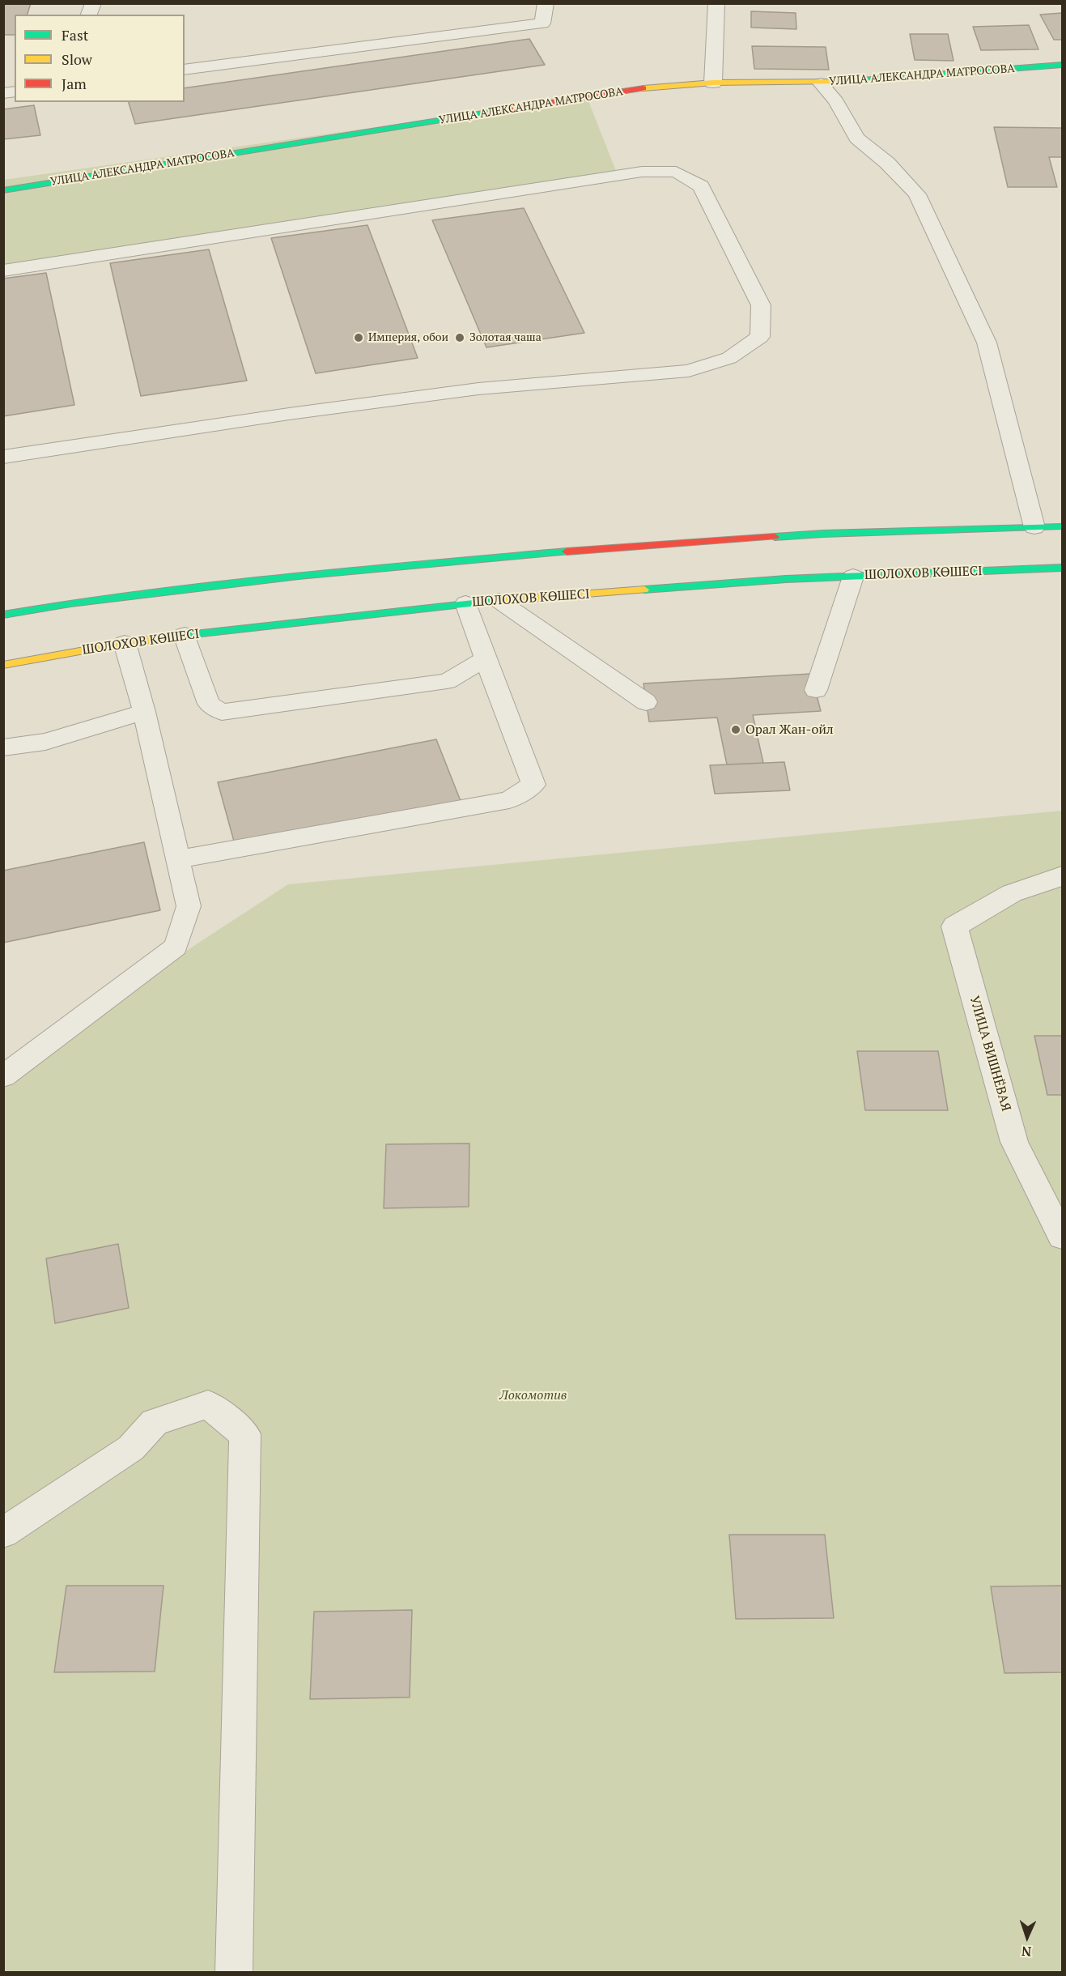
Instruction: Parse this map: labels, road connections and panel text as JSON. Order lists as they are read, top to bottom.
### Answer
{
  "streets": {
    "main road": ["УЛИЦА АЛЕКСАНДРА МАТРОСОВА", "ШОЛОХОВ КӨШЕСІ"],
    "street": ["УЛИЦА ВИШНЁВАЯ"]
  },
  "parks": ["Локомотив"],
  "places": ["Империя, обои", "Золотая чаша", "Орал Жан-ойл"],
  "legend": ["Fast", "Slow", "Jam"],
  "north": "bottom"
}
